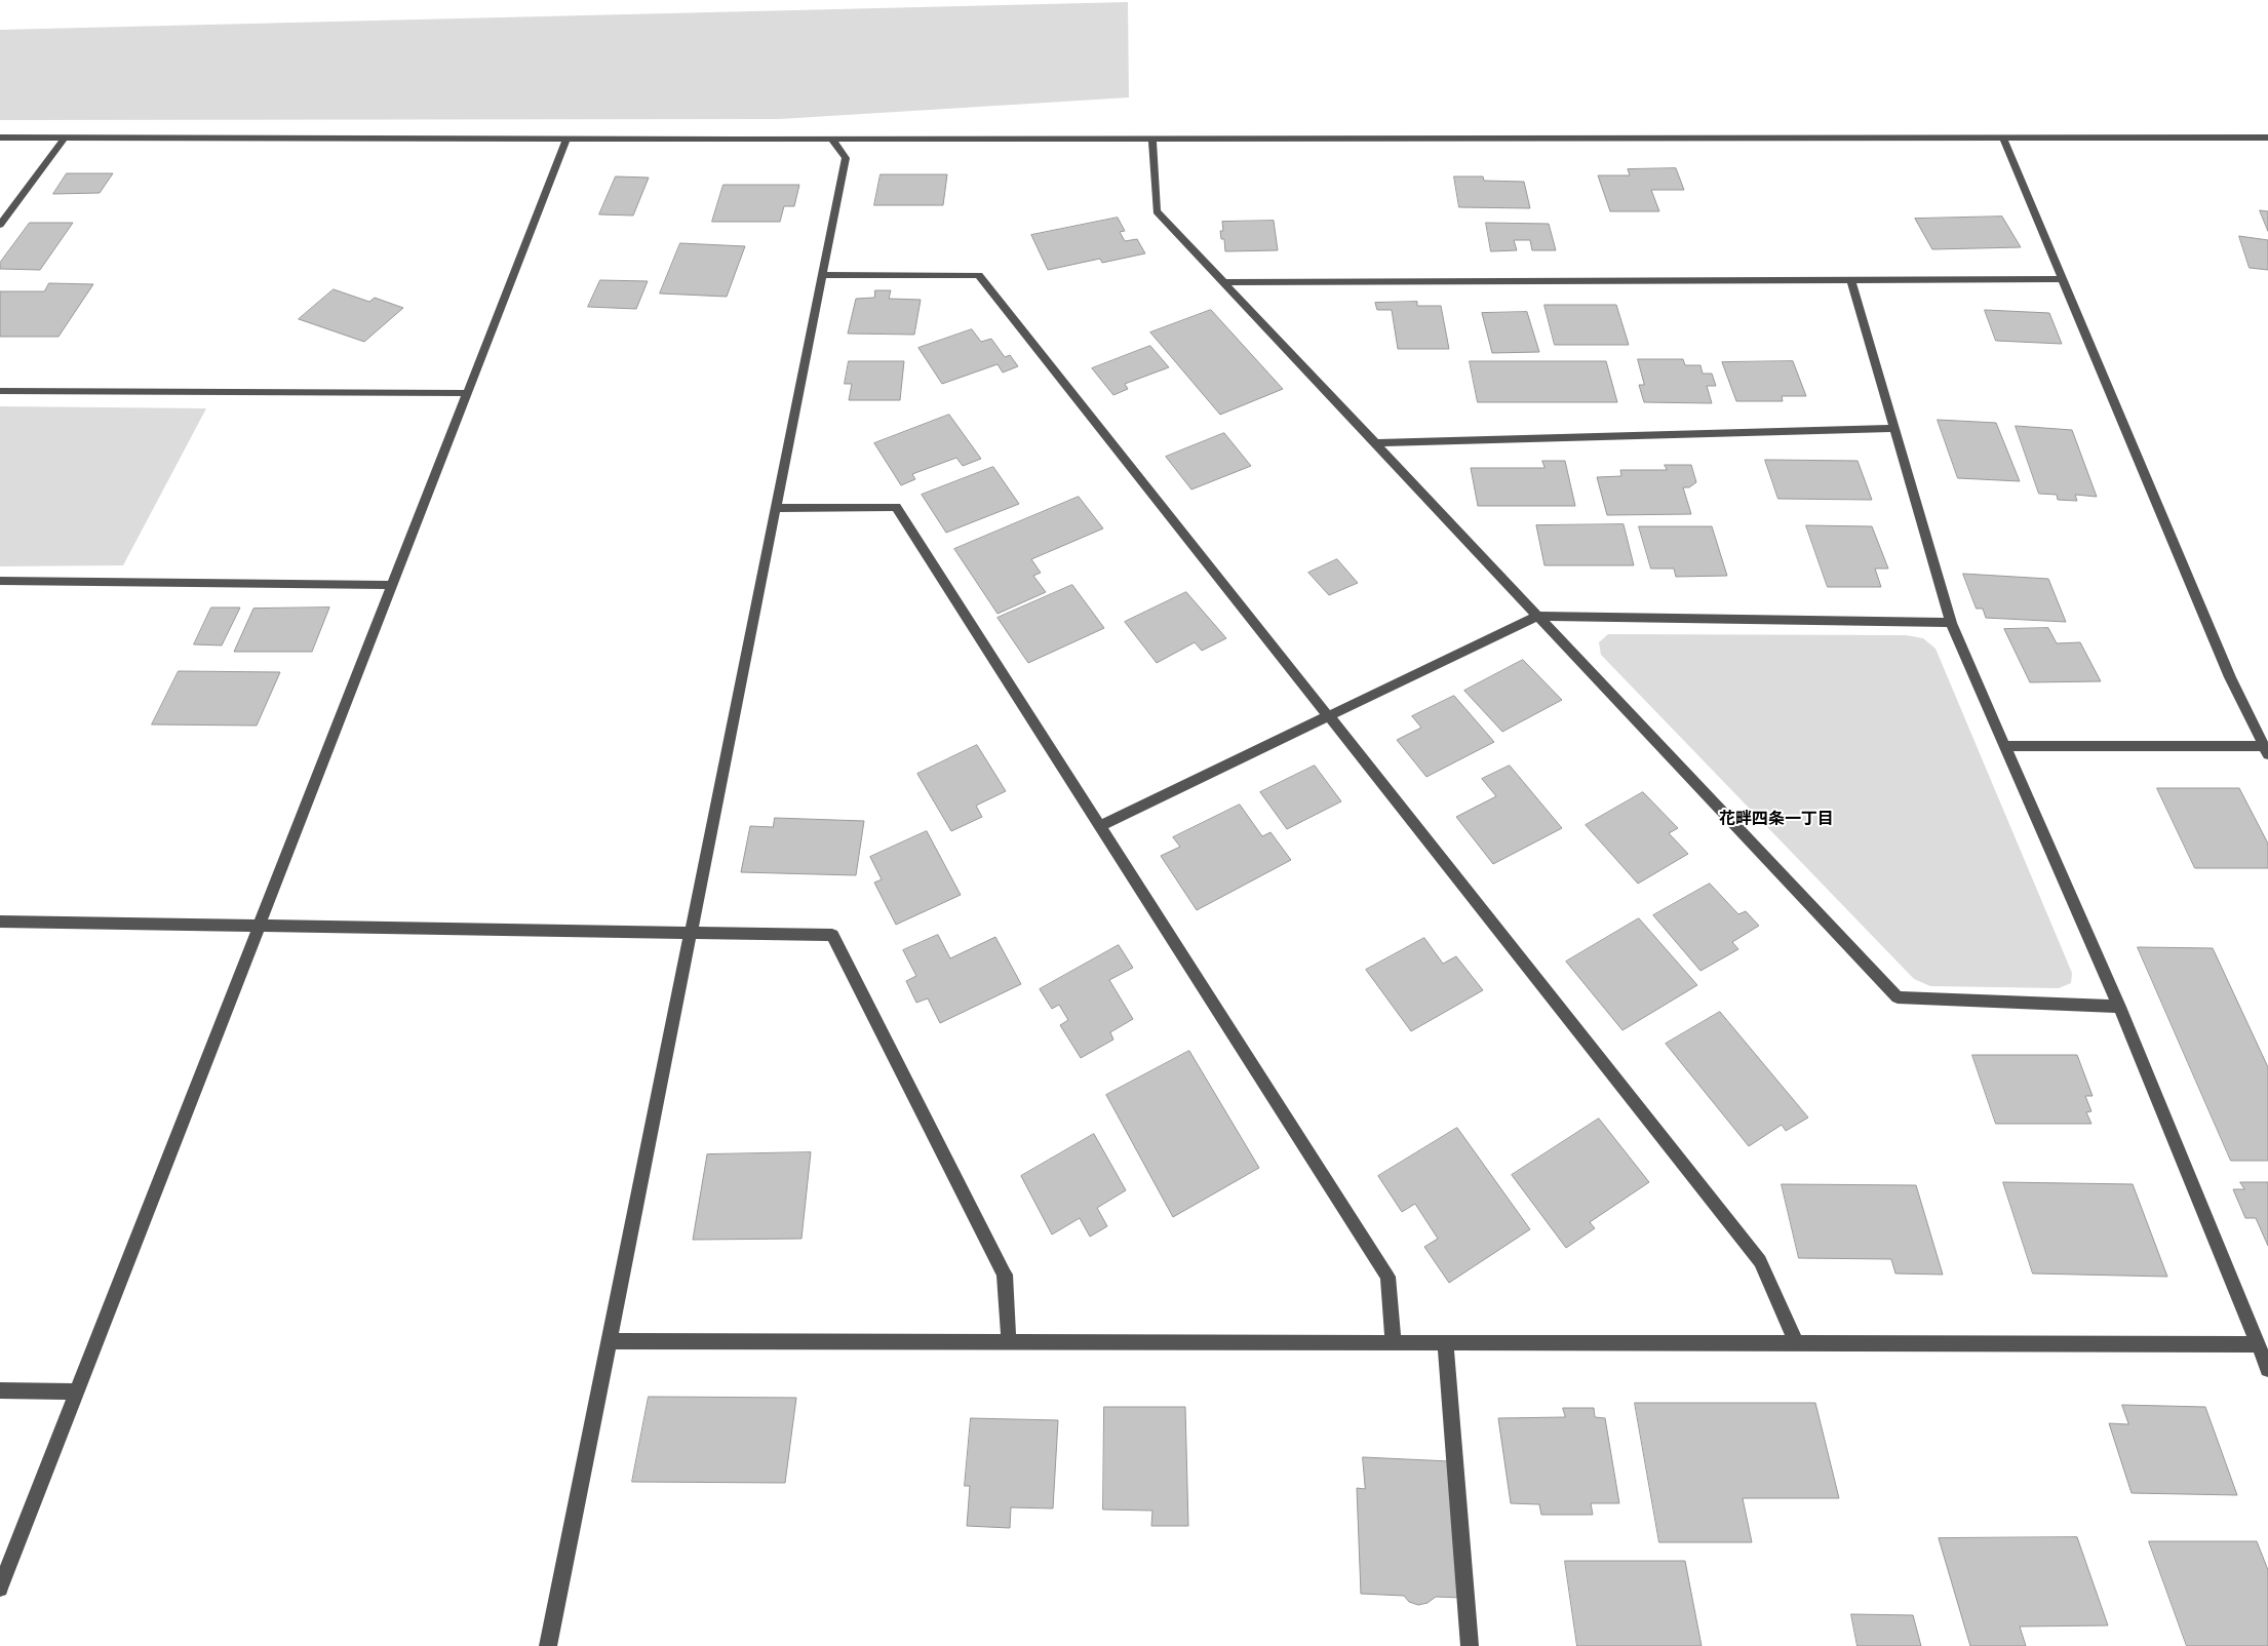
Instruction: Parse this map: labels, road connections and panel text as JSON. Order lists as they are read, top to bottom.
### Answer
{
  "districts": ["花畔四条一丁目"]
}
